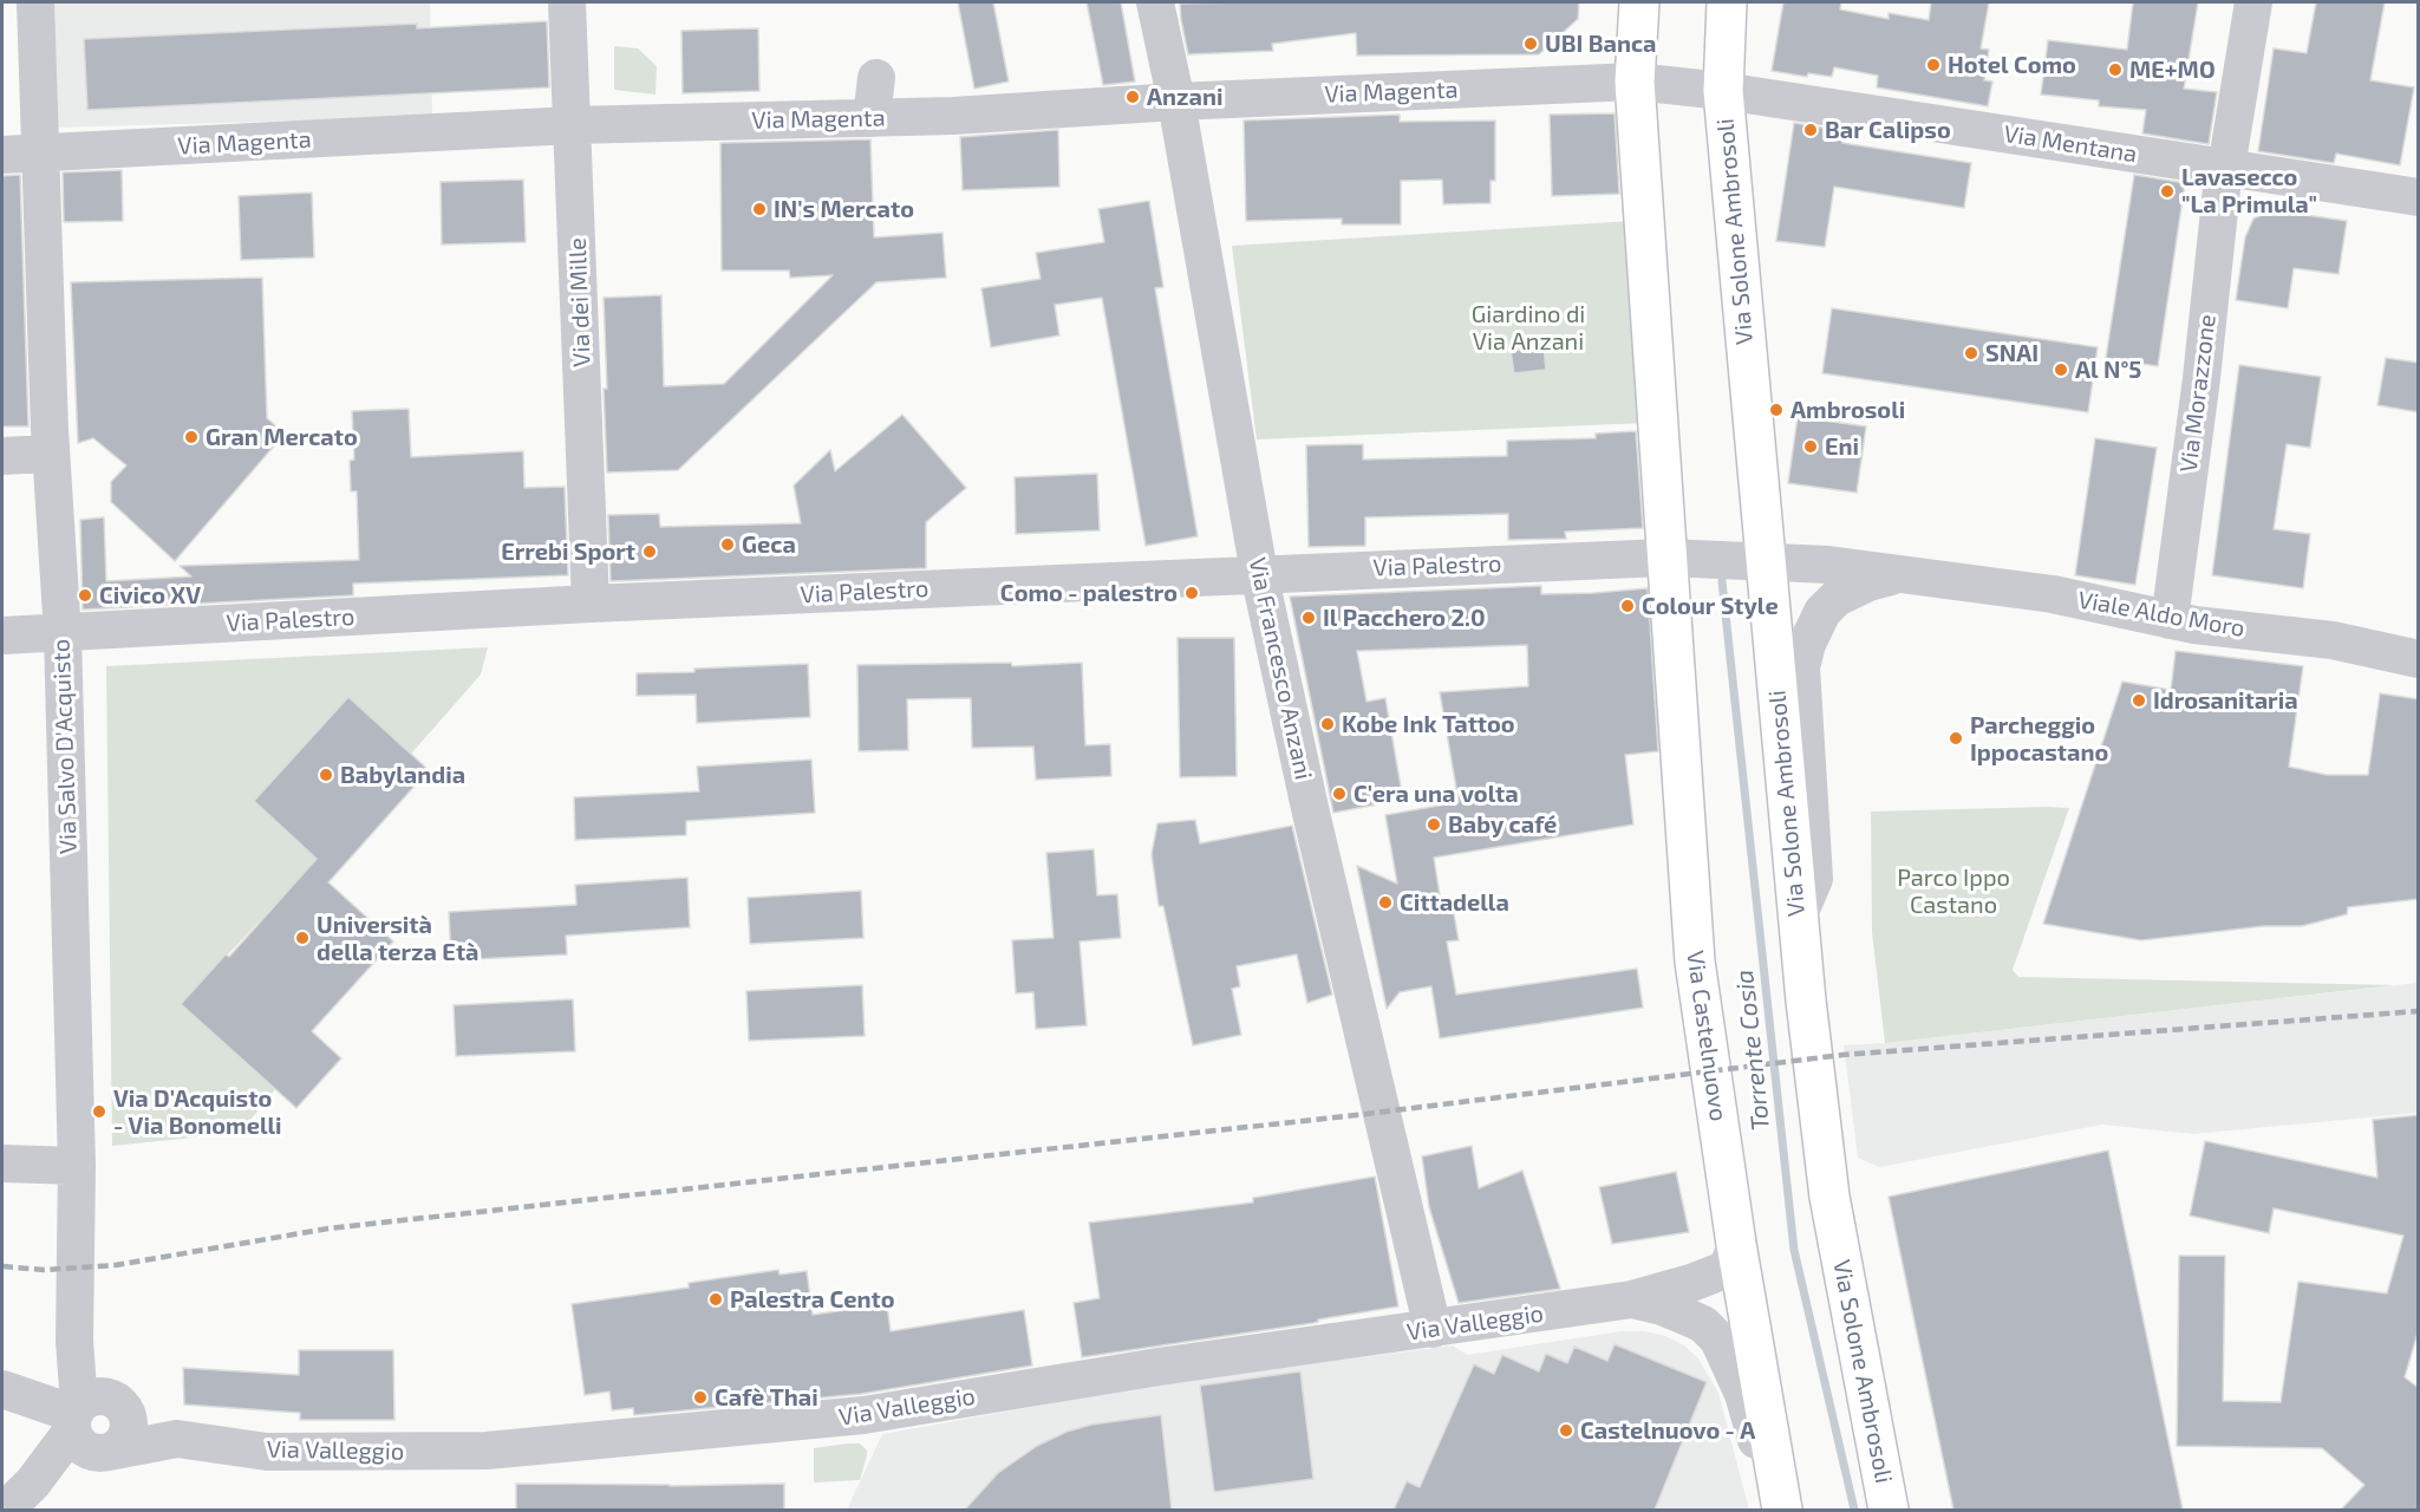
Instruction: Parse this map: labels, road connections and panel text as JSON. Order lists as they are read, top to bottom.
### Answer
{
  "streets": {
    "main road": ["Via Solone Ambrosoli", "Via Castelnuovo"],
    "street": [
      "Via Magenta",
      "Via Mentana",
      "Via dei Mille",
      "Via Morazzone",
      "Via Palestro",
      "Viale Aldo Moro",
      "Via Francesco Anzani",
      "Via Salvo D'Acquisto",
      "Via Valleggio"
    ]
  },
  "crossings": [
    ["Via Magenta", "Via dei Mille"],
    ["Via Magenta", "Via Francesco Anzani"],
    ["Via Magenta", "Via Salvo D'Acquisto"],
    ["Via Mentana", "Via Solone Ambrosoli"],
    ["Via Mentana", "Via Morazzone"],
    ["Via Solone Ambrosoli", "Via Palestro"],
    ["Via Solone Ambrosoli", "Viale Aldo Moro"],
    ["Via dei Mille", "Via Palestro"],
    ["Via Morazzone", "Viale Aldo Moro"],
    ["Via Palestro", "Viale Aldo Moro"],
    ["Via Palestro", "Via Francesco Anzani"],
    ["Via Palestro", "Via Salvo D'Acquisto"],
    ["Via Palestro", "Via Castelnuovo"],
    ["Via Francesco Anzani", "Via Valleggio"],
    ["Via Salvo D'Acquisto", "Via Valleggio"],
    ["Via Castelnuovo", "Via Valleggio"]
  ],
  "water": ["Torrente Cosia"],
  "parks": ["Giardino di Via Anzani", "Parco Ippo Castano"],
  "places": [
    "UBI Banca",
    "Hotel Como",
    "ME+MO",
    "Anzani",
    "Bar Calipso",
    "Lavasecco \"La Primula\"",
    "IN's Mercato",
    "SNAI",
    "Al N°5",
    "Ambrosoli",
    "Gran Mercato",
    "Eni",
    "Geca",
    "Errebi Sport",
    "Como - palestro",
    "Civico XV",
    "Colour Style",
    "Il Pacchero 2.0",
    "Idrosanitaria",
    "Kobe Ink Tattoo",
    "Parcheggio Ippocastano",
    "Babylandia",
    "C'era una volta",
    "Baby café",
    "Cittadella",
    "Università della terza Età",
    "Via D'Acquisto - Via Bonomelli",
    "Palestra Cento",
    "Cafè Thai",
    "Castelnuovo - A"
  ]
}
